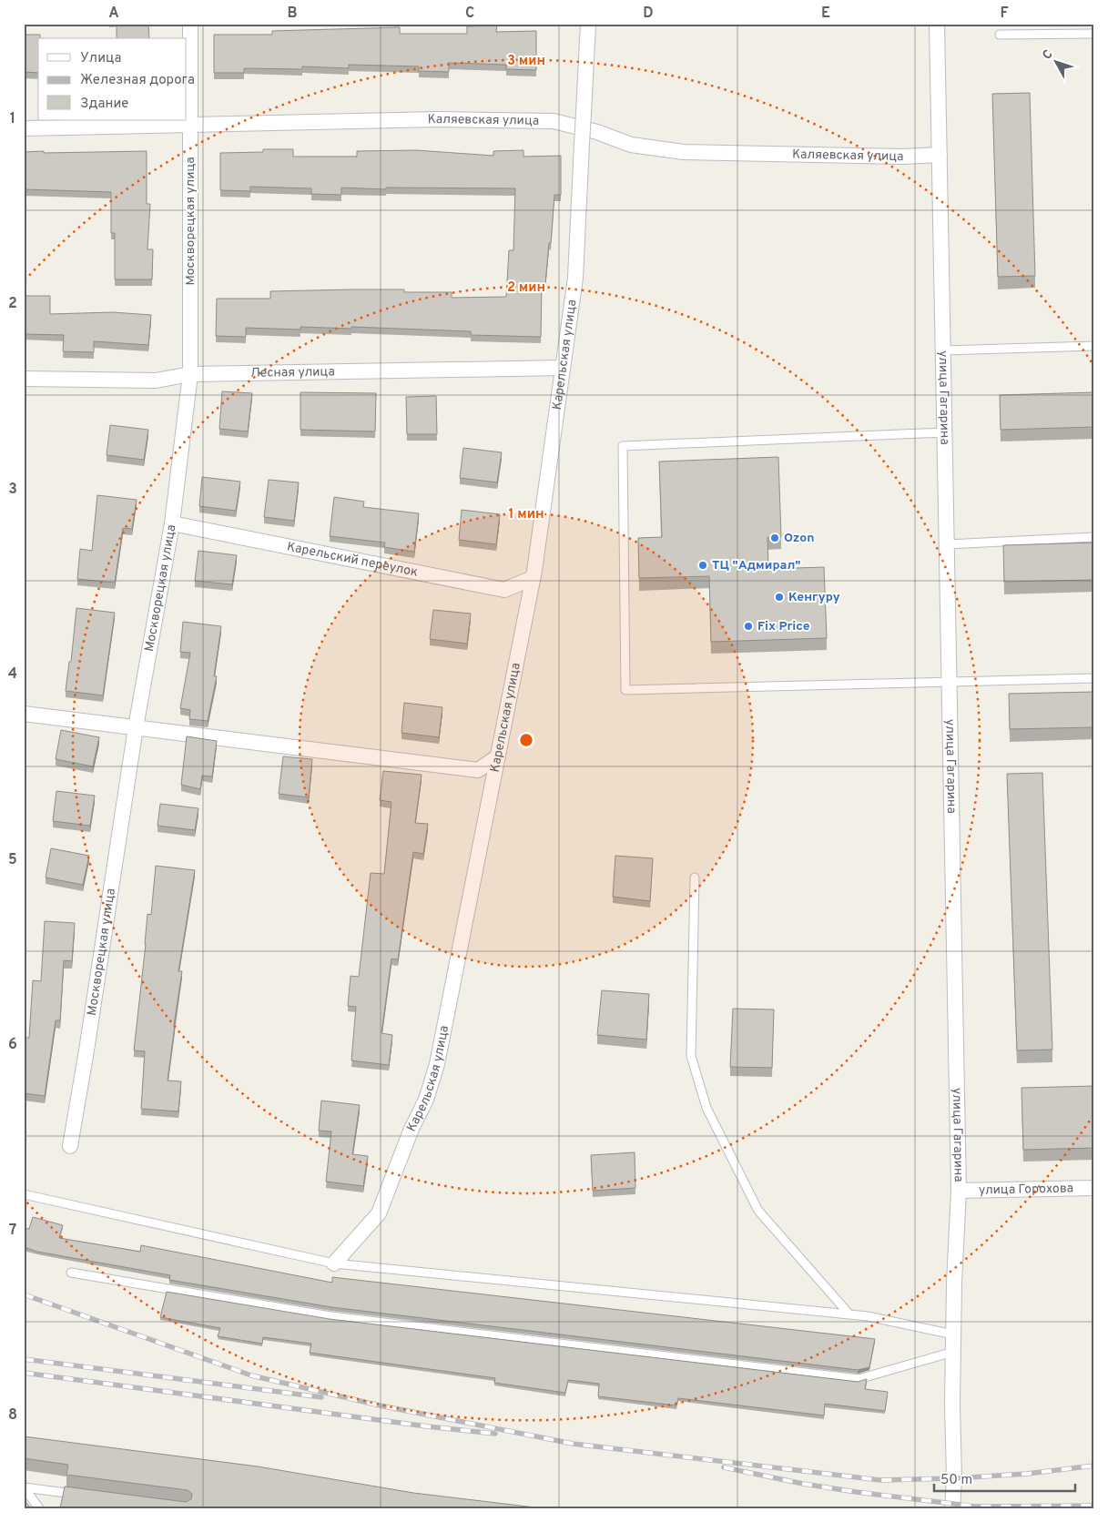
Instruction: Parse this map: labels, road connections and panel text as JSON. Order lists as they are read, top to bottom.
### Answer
{
  "streets": {
    "street": [
      "Каляевская улица",
      "Москворецкая улица",
      "Карельская улица",
      "Лесная улица",
      "улица Гагарина",
      "Карельский переулок",
      "улица Горохова"
    ]
  },
  "crossings": [
    ["Каляевская улица", "Москворецкая улица"],
    ["Каляевская улица", "Карельская улица"],
    ["Каляевская улица", "улица Гагарина"],
    ["Москворецкая улица", "Лесная улица"],
    ["Москворецкая улица", "Карельский переулок"],
    ["Карельская улица", "Лесная улица"],
    ["Карельская улица", "Карельский переулок"],
    ["улица Гагарина", "улица Горохова"]
  ],
  "places": [
    "Ozon",
    "ТЦ \"Адмирал\"",
    "Кенгуру",
    "Fix Price"
  ],
  "legend": ["Улица", "Железная дорога", "Здание"],
  "scale_bar": "50 m",
  "north": "top left",
  "grid": {
    "columns": [
      "A",
      "B",
      "C",
      "D",
      "E",
      "F"
    ],
    "rows": [
      "1",
      "2",
      "3",
      "4",
      "5",
      "6",
      "7",
      "8"
    ]
  },
  "rings": ["3 мин", "2 мин", "1 мин"]
}
